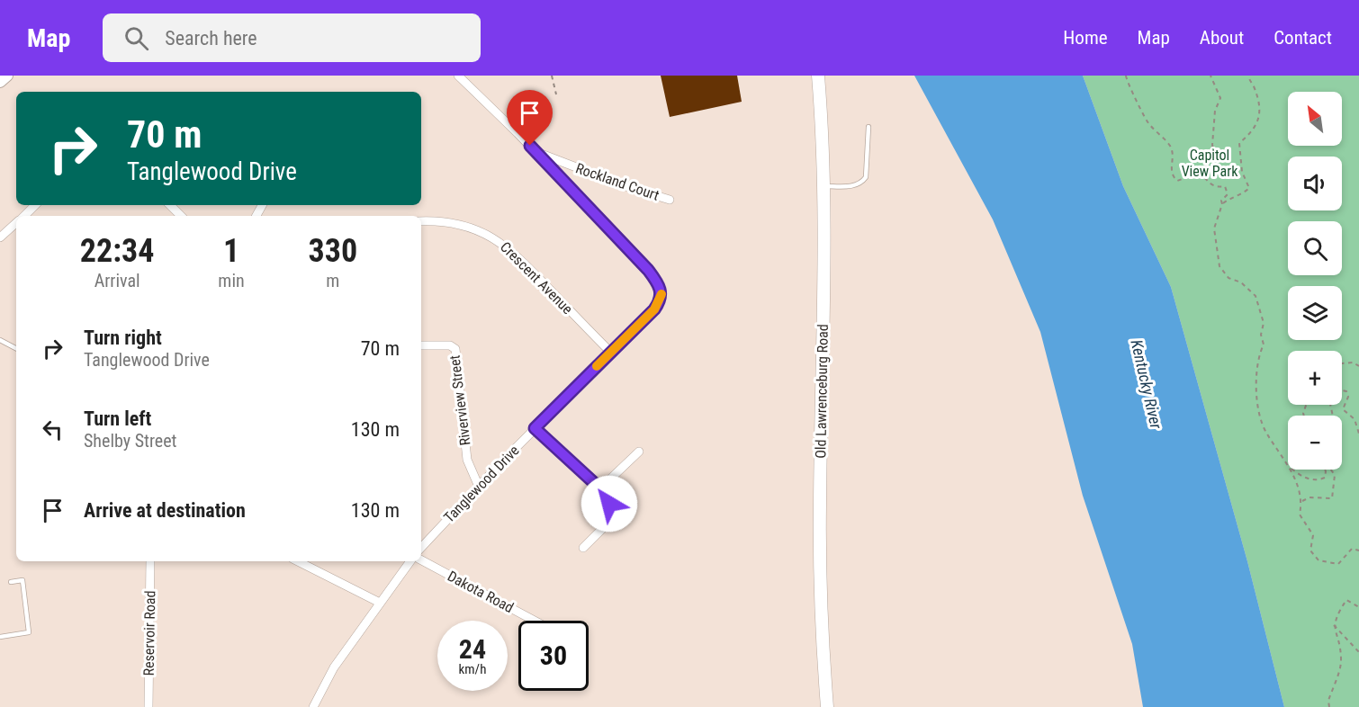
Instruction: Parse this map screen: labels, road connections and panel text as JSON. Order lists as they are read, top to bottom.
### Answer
{
  "streets": {
    "main road": ["Old Lawrenceburg Road"],
    "street": [
      "Rockland Court",
      "Crescent Avenue",
      "Riverview Street",
      "Tanglewood Drive",
      "Dakota Road",
      "Reservoir Road"
    ]
  },
  "crossings": [
    ["Rockland Court", "Tanglewood Drive"],
    ["Crescent Avenue", "Tanglewood Drive"],
    ["Riverview Street", "Tanglewood Drive"]
  ],
  "water": ["Kentucky River"],
  "parks": ["Capitol View Park"],
  "north": "top left",
  "page": {
    "header": "Map",
    "search": "Search here",
    "nav": [
      "Home",
      "Map",
      "About",
      "Contact"
    ],
    "map_buttons": ["+", "−"],
    "turn": ["70 m", "Tanglewood Drive"],
    "eta": [
      "22:34",
      "Arrival",
      "1",
      "min",
      "330",
      "m"
    ],
    "list": [
      {
        "name": "Turn right",
        "note": "Tanglewood Drive",
        "value": "70 m"
      },
      {
        "name": "Turn left",
        "note": "Shelby Street",
        "value": "130 m"
      },
      {
        "name": "Arrive at destination",
        "value": "130 m"
      }
    ],
    "speed": "24 km/h",
    "limit": "30"
  }
}
